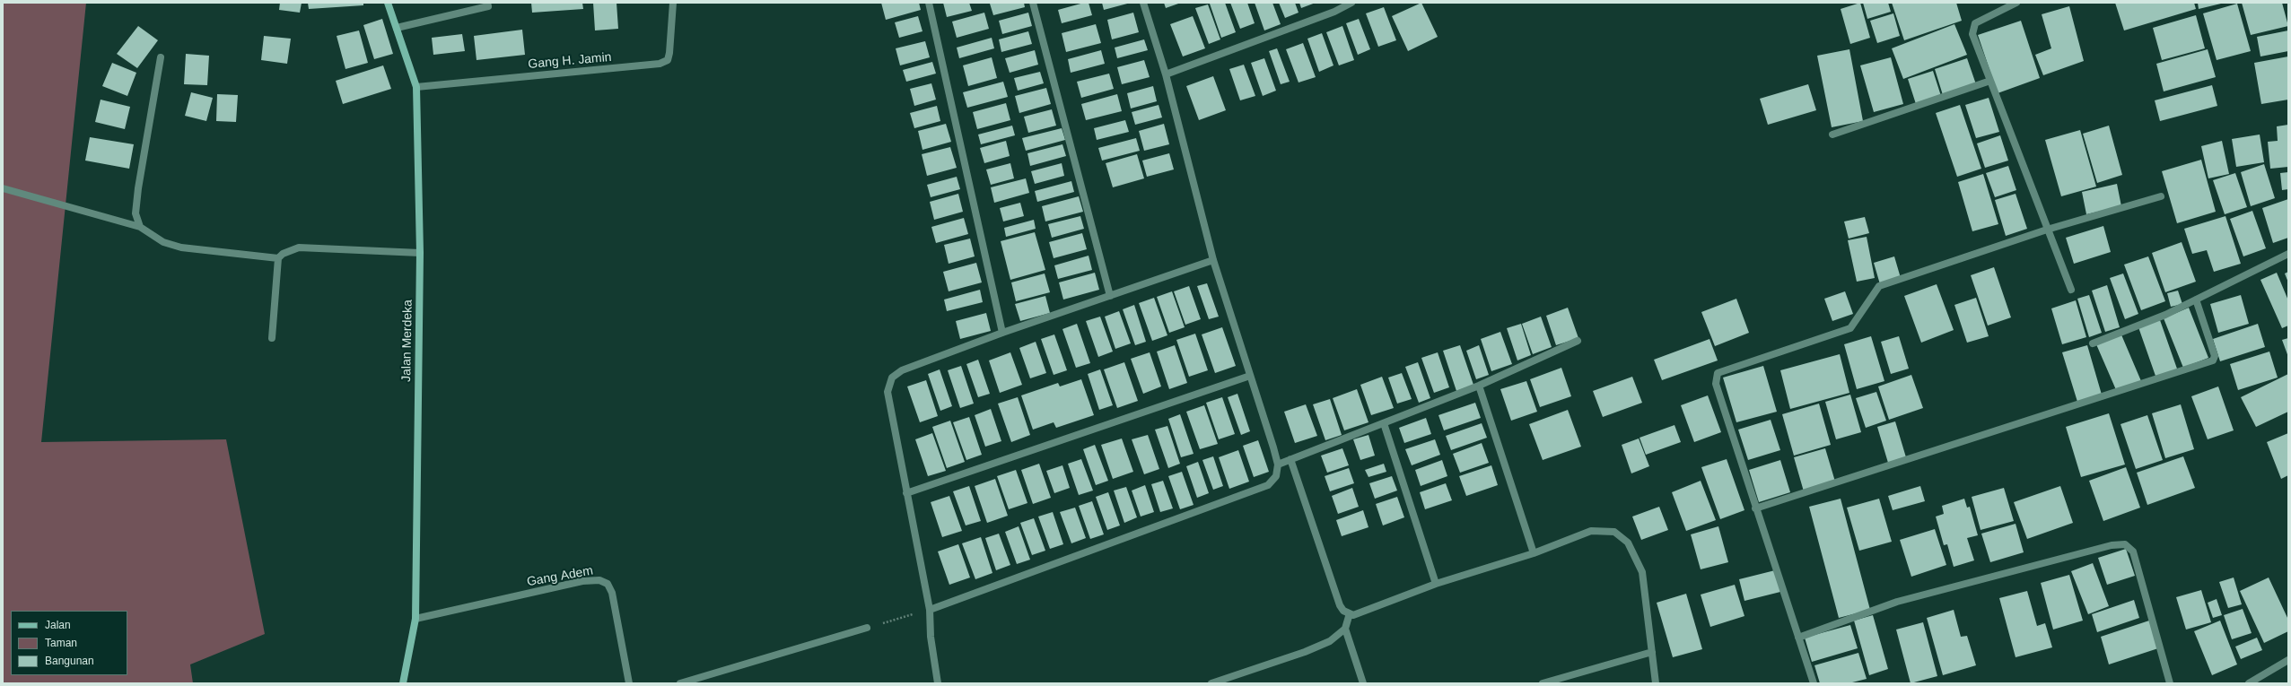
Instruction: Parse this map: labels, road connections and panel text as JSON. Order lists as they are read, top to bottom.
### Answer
{
  "streets": {
    "street": ["Gang H. Jamin", "Jalan Merdeka", "Gang Adem"]
  },
  "crossings": [
    ["Gang H. Jamin", "Jalan Merdeka"],
    ["Jalan Merdeka", "Gang Adem"]
  ],
  "legend": ["Jalan", "Taman", "Bangunan"]
}
